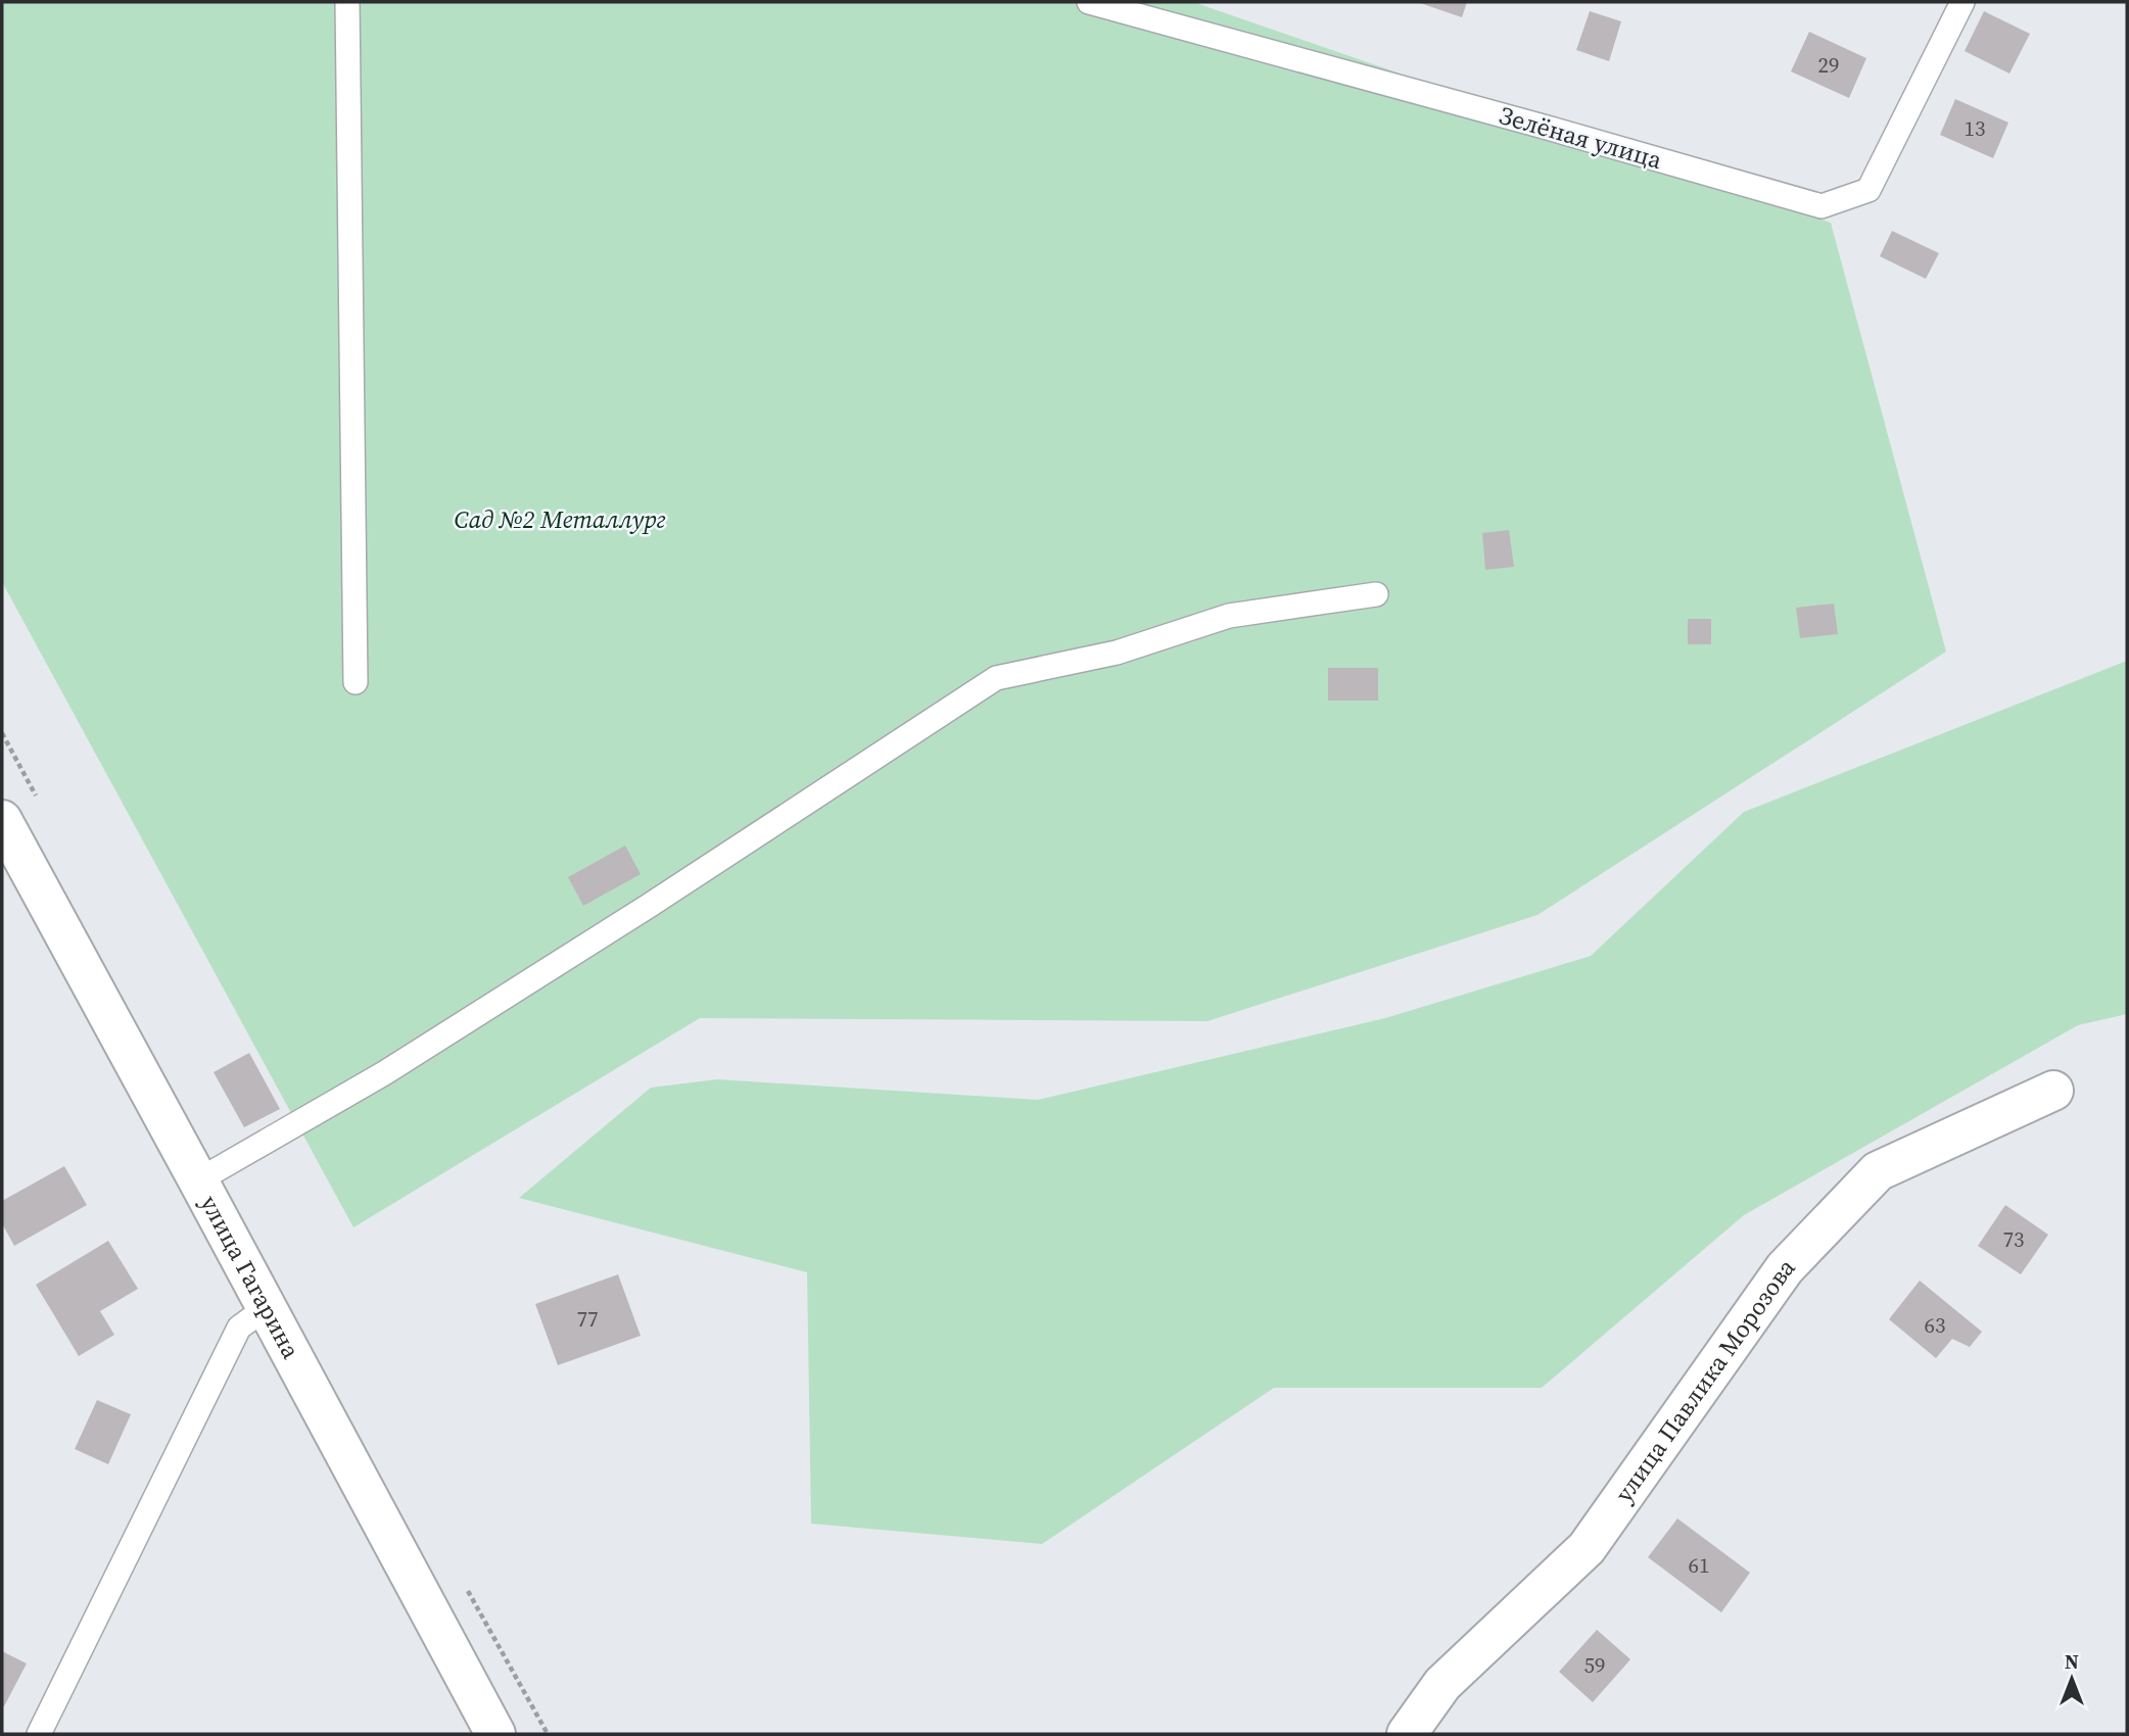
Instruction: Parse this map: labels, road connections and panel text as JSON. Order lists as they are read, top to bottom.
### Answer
{
  "streets": {
    "street": ["улица Гагарина", "улица Павлика Морозова"],
    "lane": ["Зелёная улица"]
  },
  "parks": ["Сад №2 Металлург"],
  "house_numbers": [
    "29",
    "13",
    "73",
    "77",
    "63",
    "61",
    "59"
  ],
  "north": "top"
}
